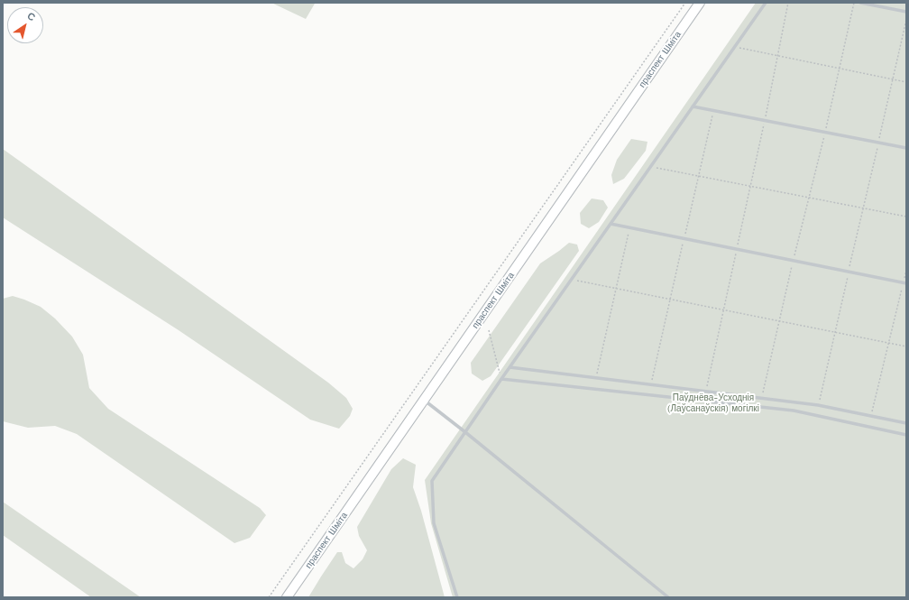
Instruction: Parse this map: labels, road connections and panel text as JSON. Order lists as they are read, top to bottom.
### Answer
{
  "streets": {
    "main road": ["праспект Шміта"]
  },
  "parks": ["Паўднёва-Усходнія (Лаўсанаўскія) могілкі"],
  "north": "top right"
}
